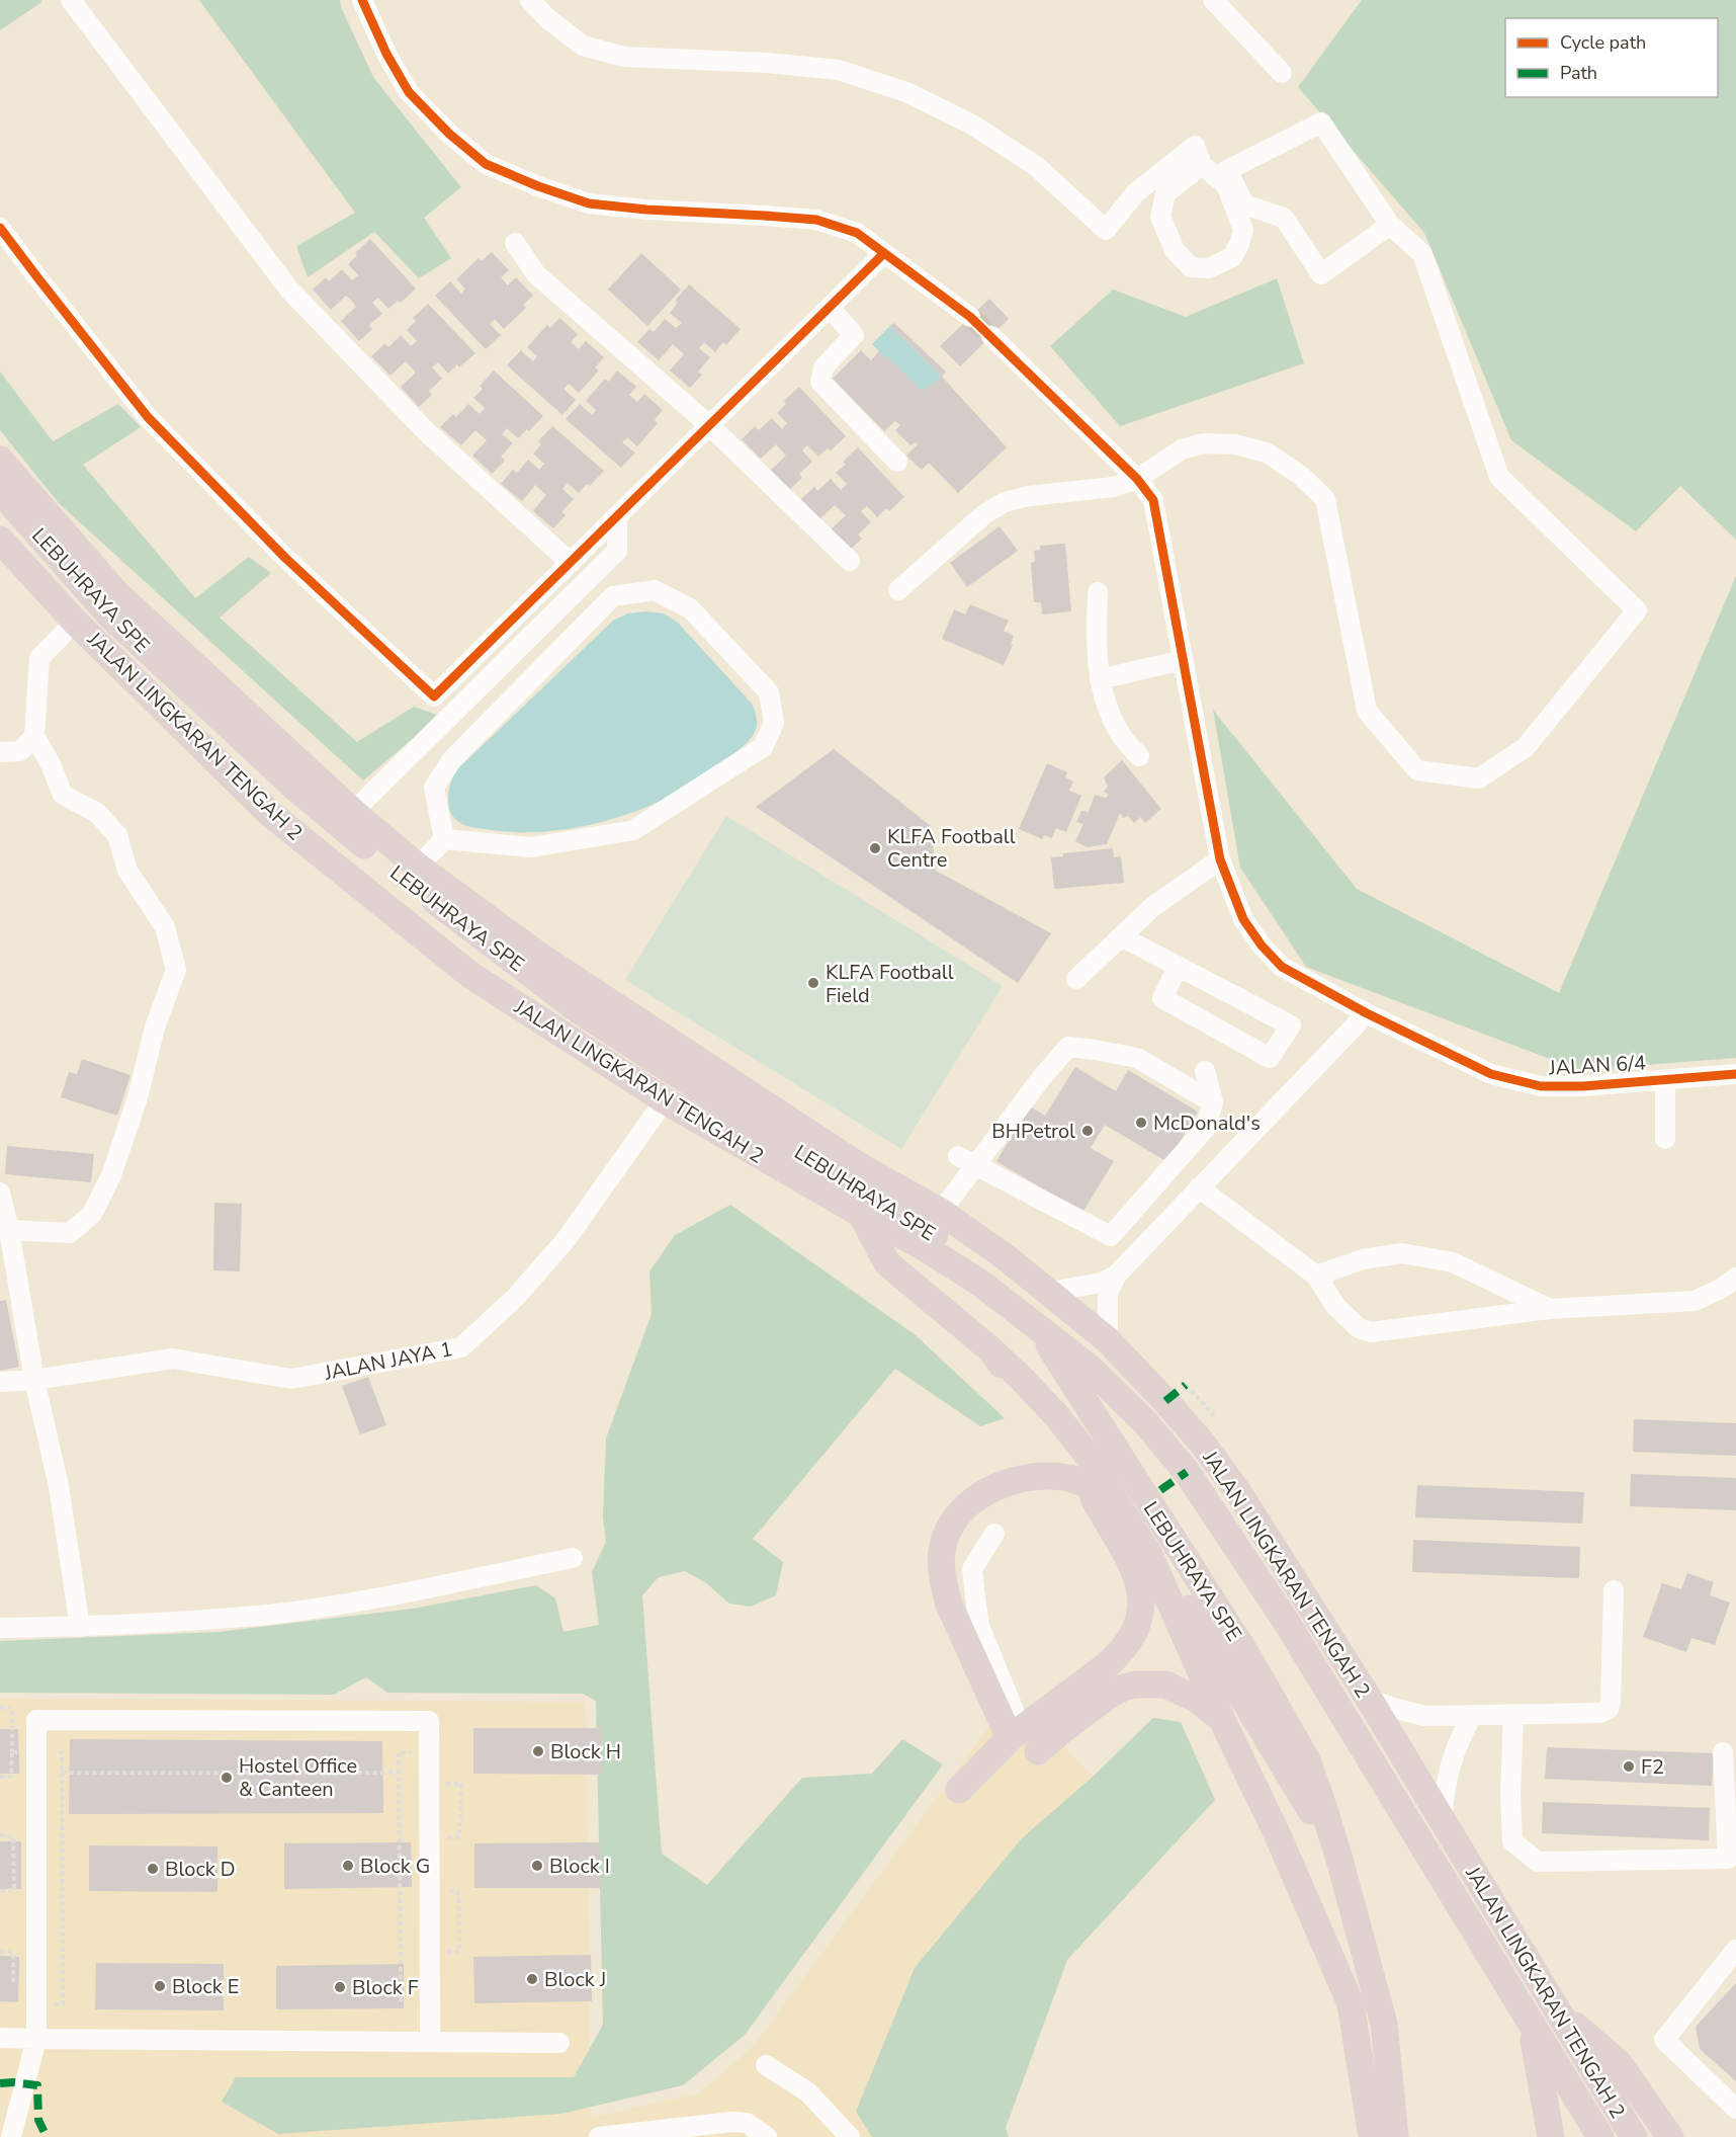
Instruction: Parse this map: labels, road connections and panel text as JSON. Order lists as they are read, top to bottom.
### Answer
{
  "streets": {
    "highway": ["LEBUHRAYA SPE", "JALAN LINGKARAN TENGAH 2"],
    "street": ["JALAN 6/4", "JALAN JAYA 1"]
  },
  "crossings": [
    ["JALAN LINGKARAN TENGAH 2", "JALAN JAYA 1"]
  ],
  "places": [
    "KLFA Football Centre",
    "KLFA Football Field",
    "McDonald's",
    "BHPetrol",
    "Block H",
    "F2",
    "Hostel Office & Canteen",
    "Block G",
    "Block I",
    "Block D",
    "Block J",
    "Block E",
    "Block F"
  ],
  "legend": ["Cycle path", "Path"]
}
